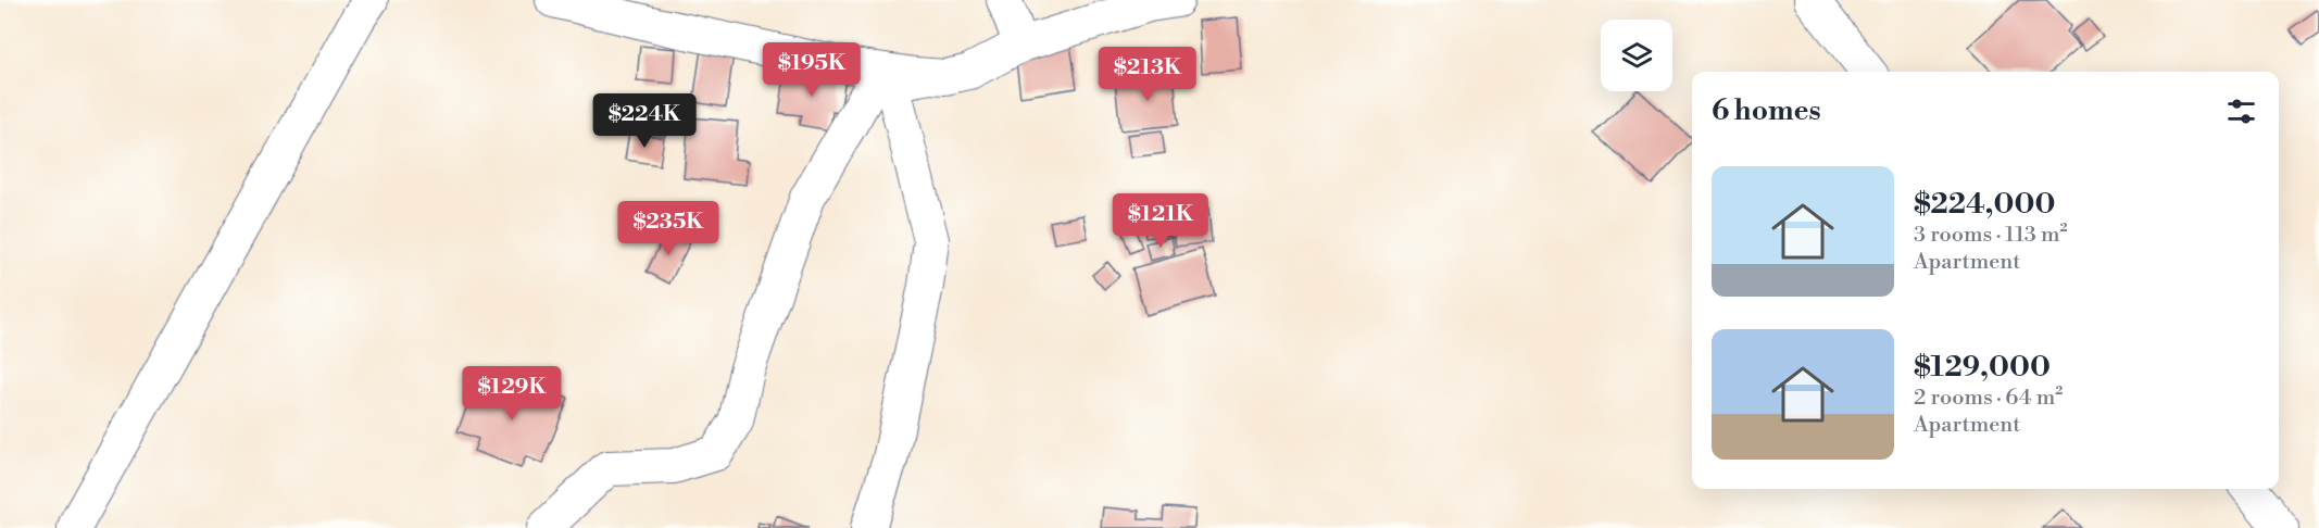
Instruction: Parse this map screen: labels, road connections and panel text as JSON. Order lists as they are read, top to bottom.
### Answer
{
  "page": {
    "price": [
      "$195K",
      "$213K",
      "$224K",
      "$121K",
      "$235K",
      "$129K"
    ],
    "heading": "6 homes",
    "list": [
      {
        "name": "$224,000",
        "note": "3 rooms · 113 m² · Apartment"
      },
      {
        "name": "$129,000",
        "note": "2 rooms · 64 m² · Apartment"
      }
    ]
  }
}
